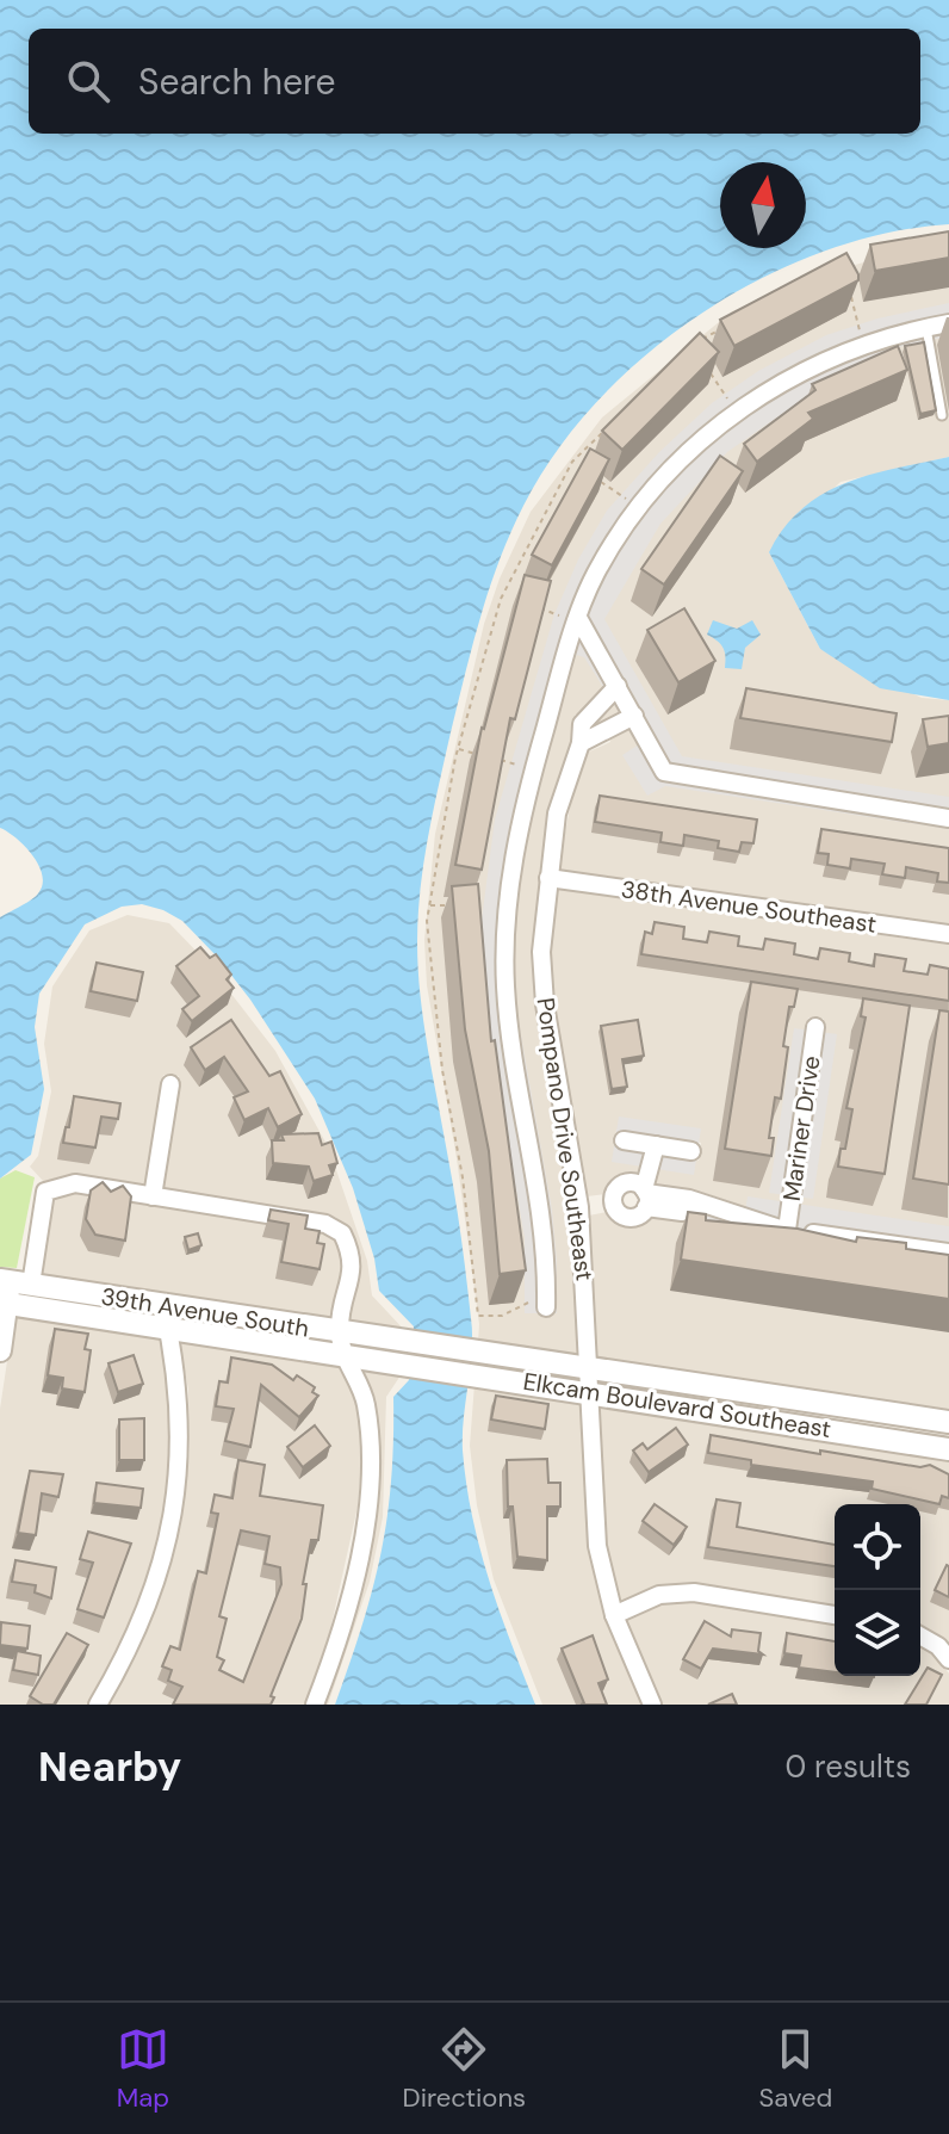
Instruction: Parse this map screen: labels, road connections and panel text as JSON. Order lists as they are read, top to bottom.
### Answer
{
  "streets": {
    "street": [
      "38th Avenue Southeast",
      "Mariner Drive",
      "Pompano Drive Southeast",
      "39th Avenue South",
      "Elkcam Boulevard Southeast"
    ]
  },
  "crossings": [
    ["38th Avenue Southeast", "Pompano Drive Southeast"],
    ["Pompano Drive Southeast", "Elkcam Boulevard Southeast"],
    ["39th Avenue South", "Elkcam Boulevard Southeast"]
  ],
  "north": "top",
  "page": {
    "search": "Search here",
    "heading": ["Nearby", "0 results"],
    "nav": ["Map", "Directions", "Saved"]
  }
}
